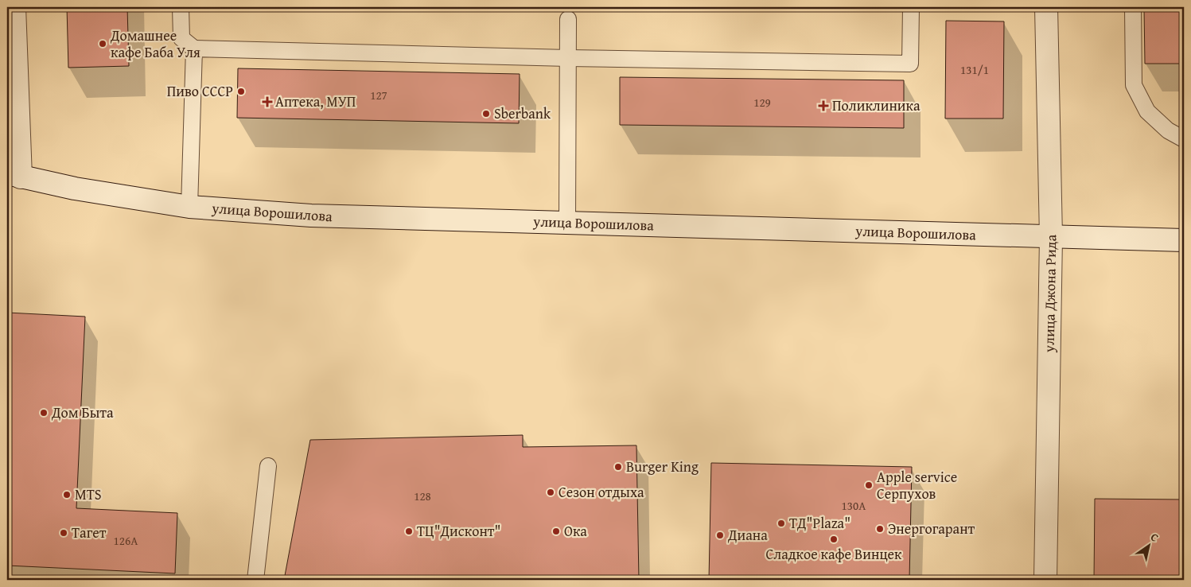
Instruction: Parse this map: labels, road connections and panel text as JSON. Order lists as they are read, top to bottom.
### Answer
{
  "streets": {
    "main road": ["улица Ворошилова", "улица Джона Рида"]
  },
  "crossings": [
    ["улица Ворошилова", "улица Джона Рида"]
  ],
  "places": {
    "other": [
      "Домашнее кафе Баба Уля",
      "Пиво СССР",
      "Sberbank",
      "Дом Быта",
      "Burger King",
      "Apple service Серпухов",
      "Сезон отдыха",
      "MTS",
      "ТД\"Plaza\"",
      "Энергогарант",
      "ТЦ\"Дисконт\"",
      "Ока",
      "Тагет",
      "Диана",
      "Сладкое кафе Винцек"
    ],
    "health": ["Аптека, МУП", "Поликлиника"]
  },
  "house_numbers": [
    "131/1",
    "127",
    "129",
    "128",
    "130А",
    "126А"
  ],
  "north": "top right"
}
